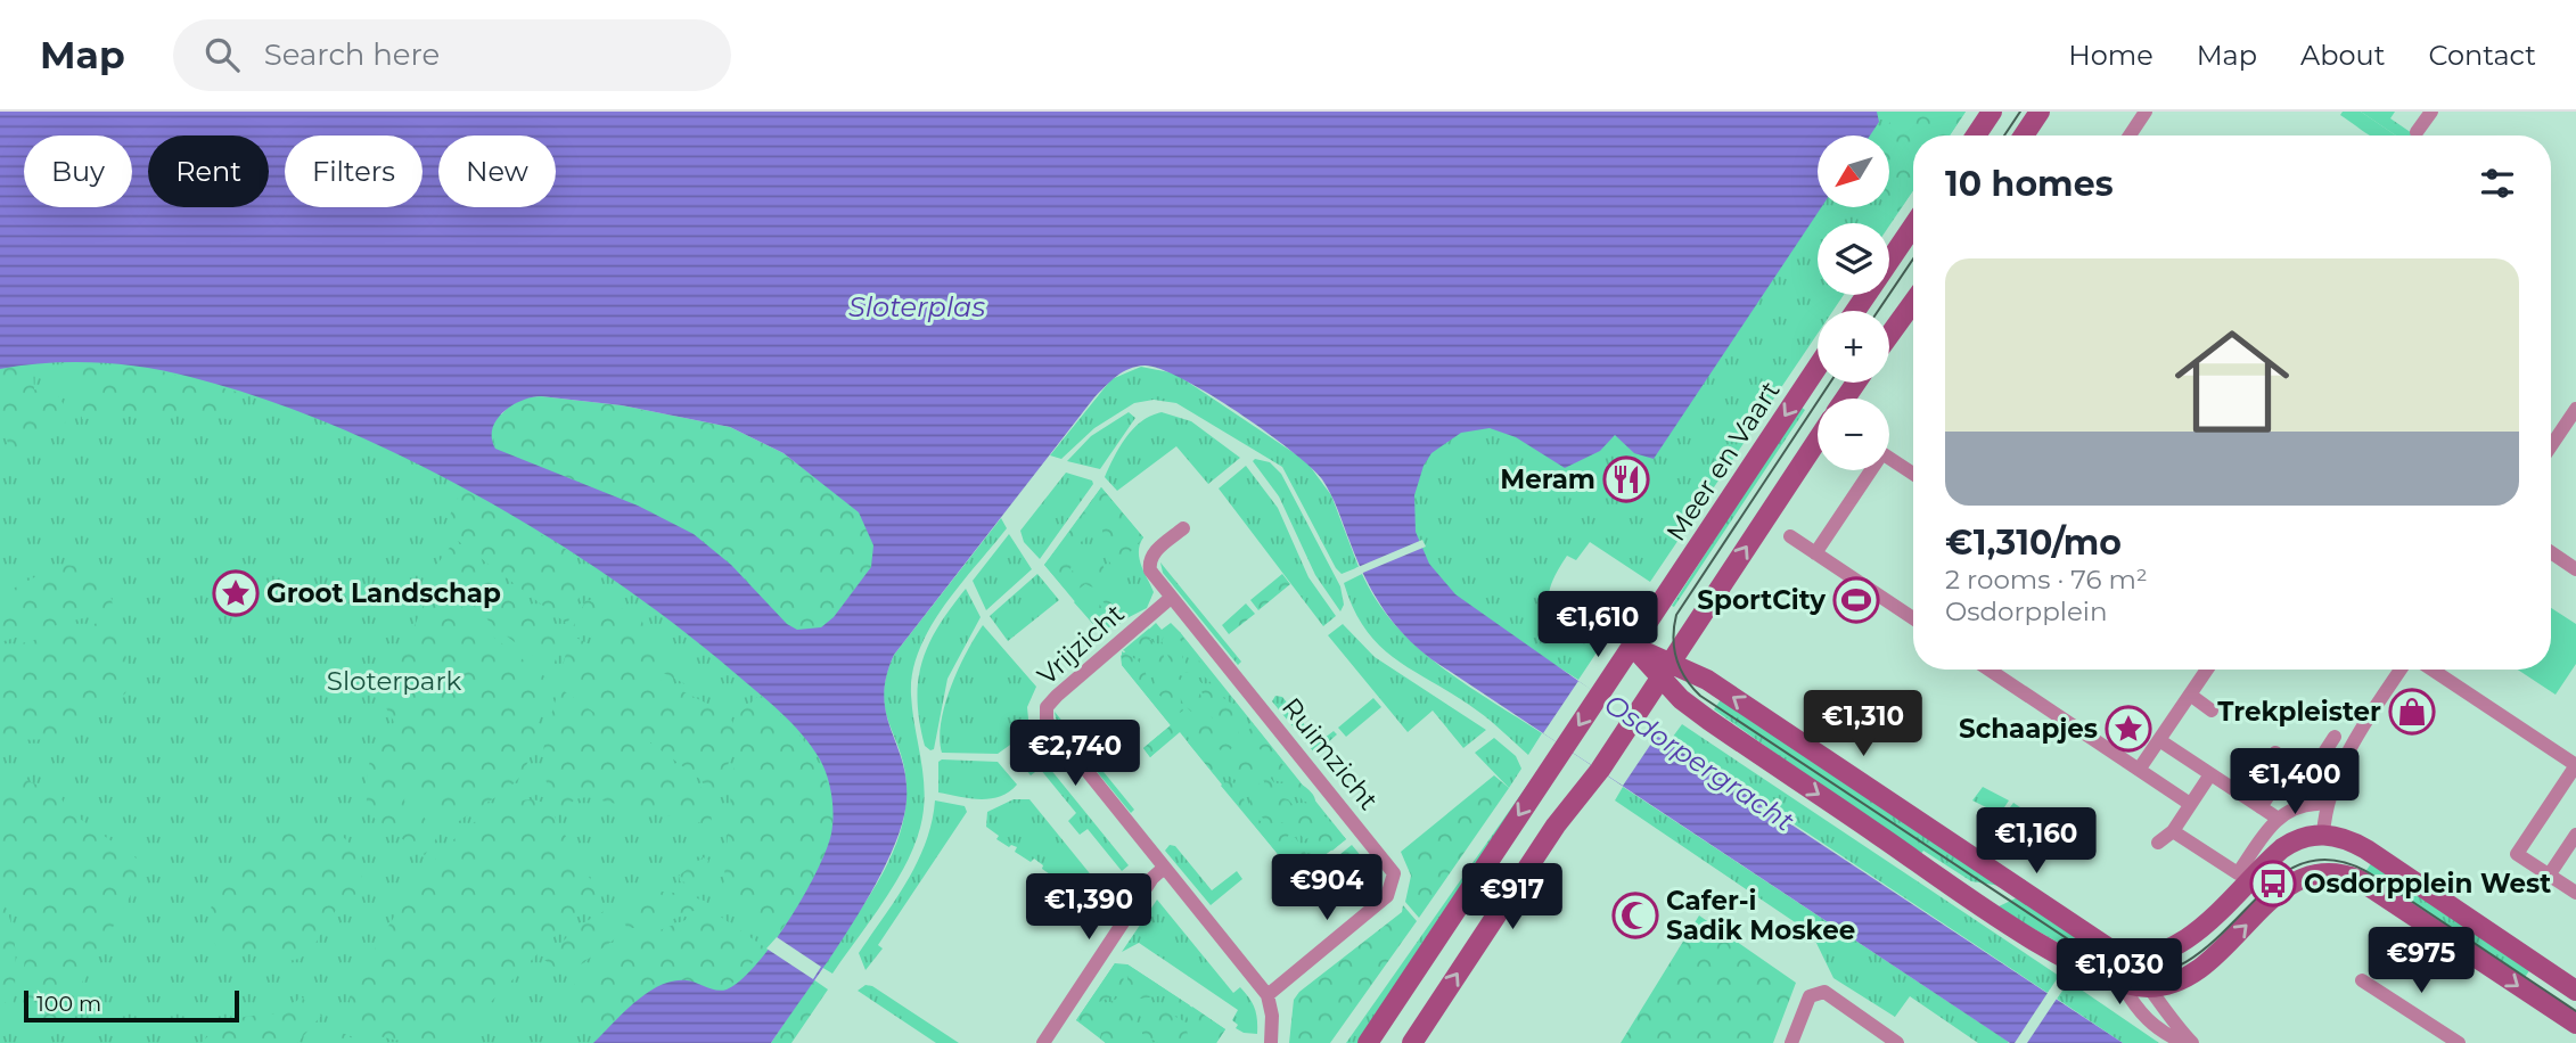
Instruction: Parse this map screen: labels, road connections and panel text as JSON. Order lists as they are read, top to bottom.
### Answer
{
  "streets": {
    "street": ["Meer en Vaart", "Vrijzicht", "Ruimzicht"]
  },
  "crossings": [
    ["Vrijzicht", "Ruimzicht"]
  ],
  "water": ["Sloterplas", "Osdorpergracht"],
  "parks": ["Sloterpark"],
  "places": {
    "restaurant": ["Meram"],
    "place": ["Groot Landschap", "Schaapjes"],
    "sports": ["SportCity"],
    "shop": ["Trekpleister"],
    "bus stop": ["Osdorpplein West"],
    "mosque": ["Cafer-i Sadik Moskee"]
  },
  "scale_bar": "100 m",
  "north": "bottom left",
  "page": {
    "header": "Map",
    "search": "Search here",
    "nav": [
      "Home",
      "Map",
      "About",
      "Contact"
    ],
    "map_buttons": ["+", "−"],
    "chip": [
      "Buy",
      "Rent",
      "Filters",
      "New"
    ],
    "heading": "10 homes",
    "list": [
      {
        "name": "€1,310/mo",
        "note": "2 rooms · 76 m² · Osdorpplein"
      }
    ],
    "price": [
      "€1,610",
      "€1,310",
      "€2,740",
      "€1,400",
      "€1,160",
      "€904",
      "€917",
      "€1,390",
      "€975",
      "€1,030"
    ],
    "scale": "100 m"
  }
}
